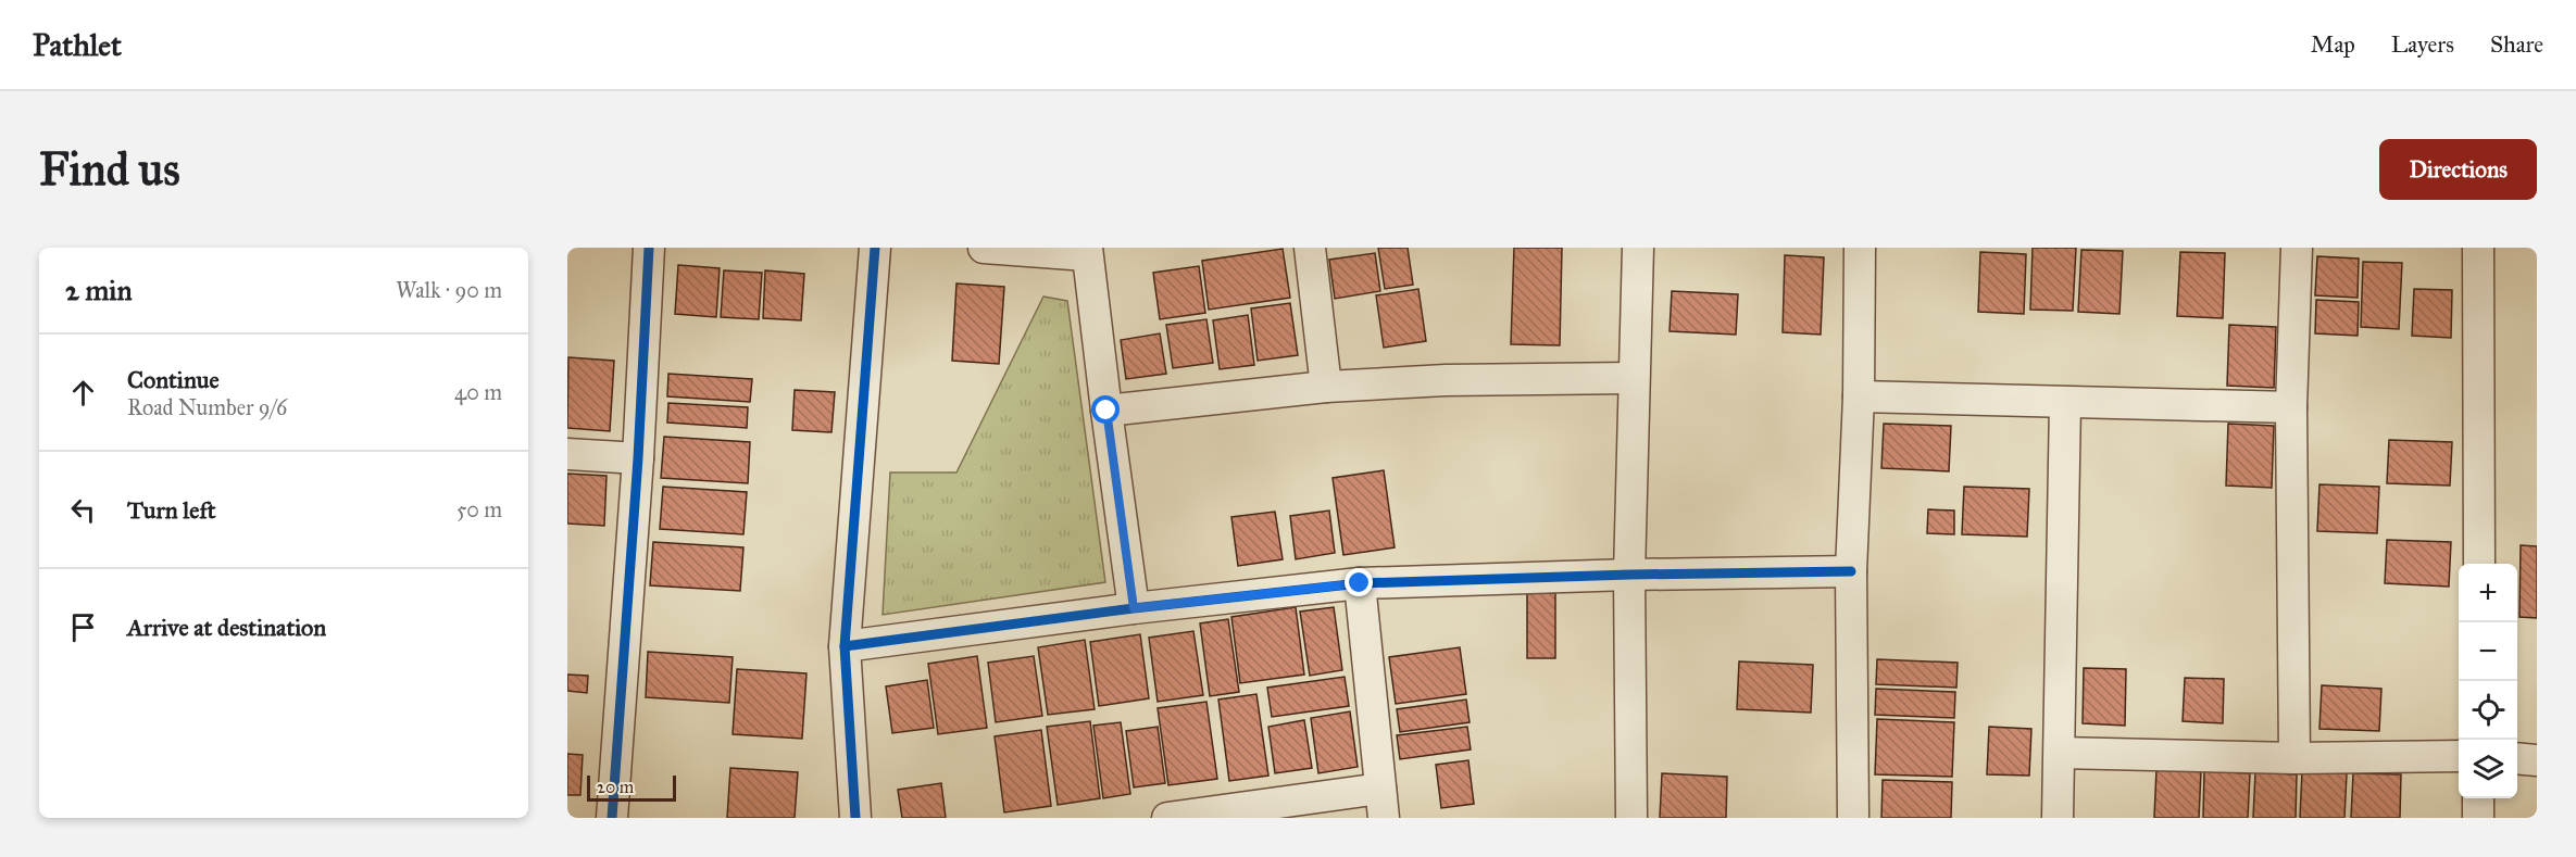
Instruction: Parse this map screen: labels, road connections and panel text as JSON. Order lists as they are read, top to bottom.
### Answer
{
  "scale_bar": "20 m",
  "page": {
    "header": "Pathlet",
    "nav": ["Map", "Layers", "Share"],
    "buttons": "Directions",
    "title": "Find us",
    "heading": ["2 min", "Walk · 90 m"],
    "list": [
      ["Continue", "Road Number 9/6", "40 m"],
      ["Turn left", "50 m"],
      "Arrive at destination"
    ],
    "map_buttons": ["+", "−"],
    "scale": "20 m"
  }
}
